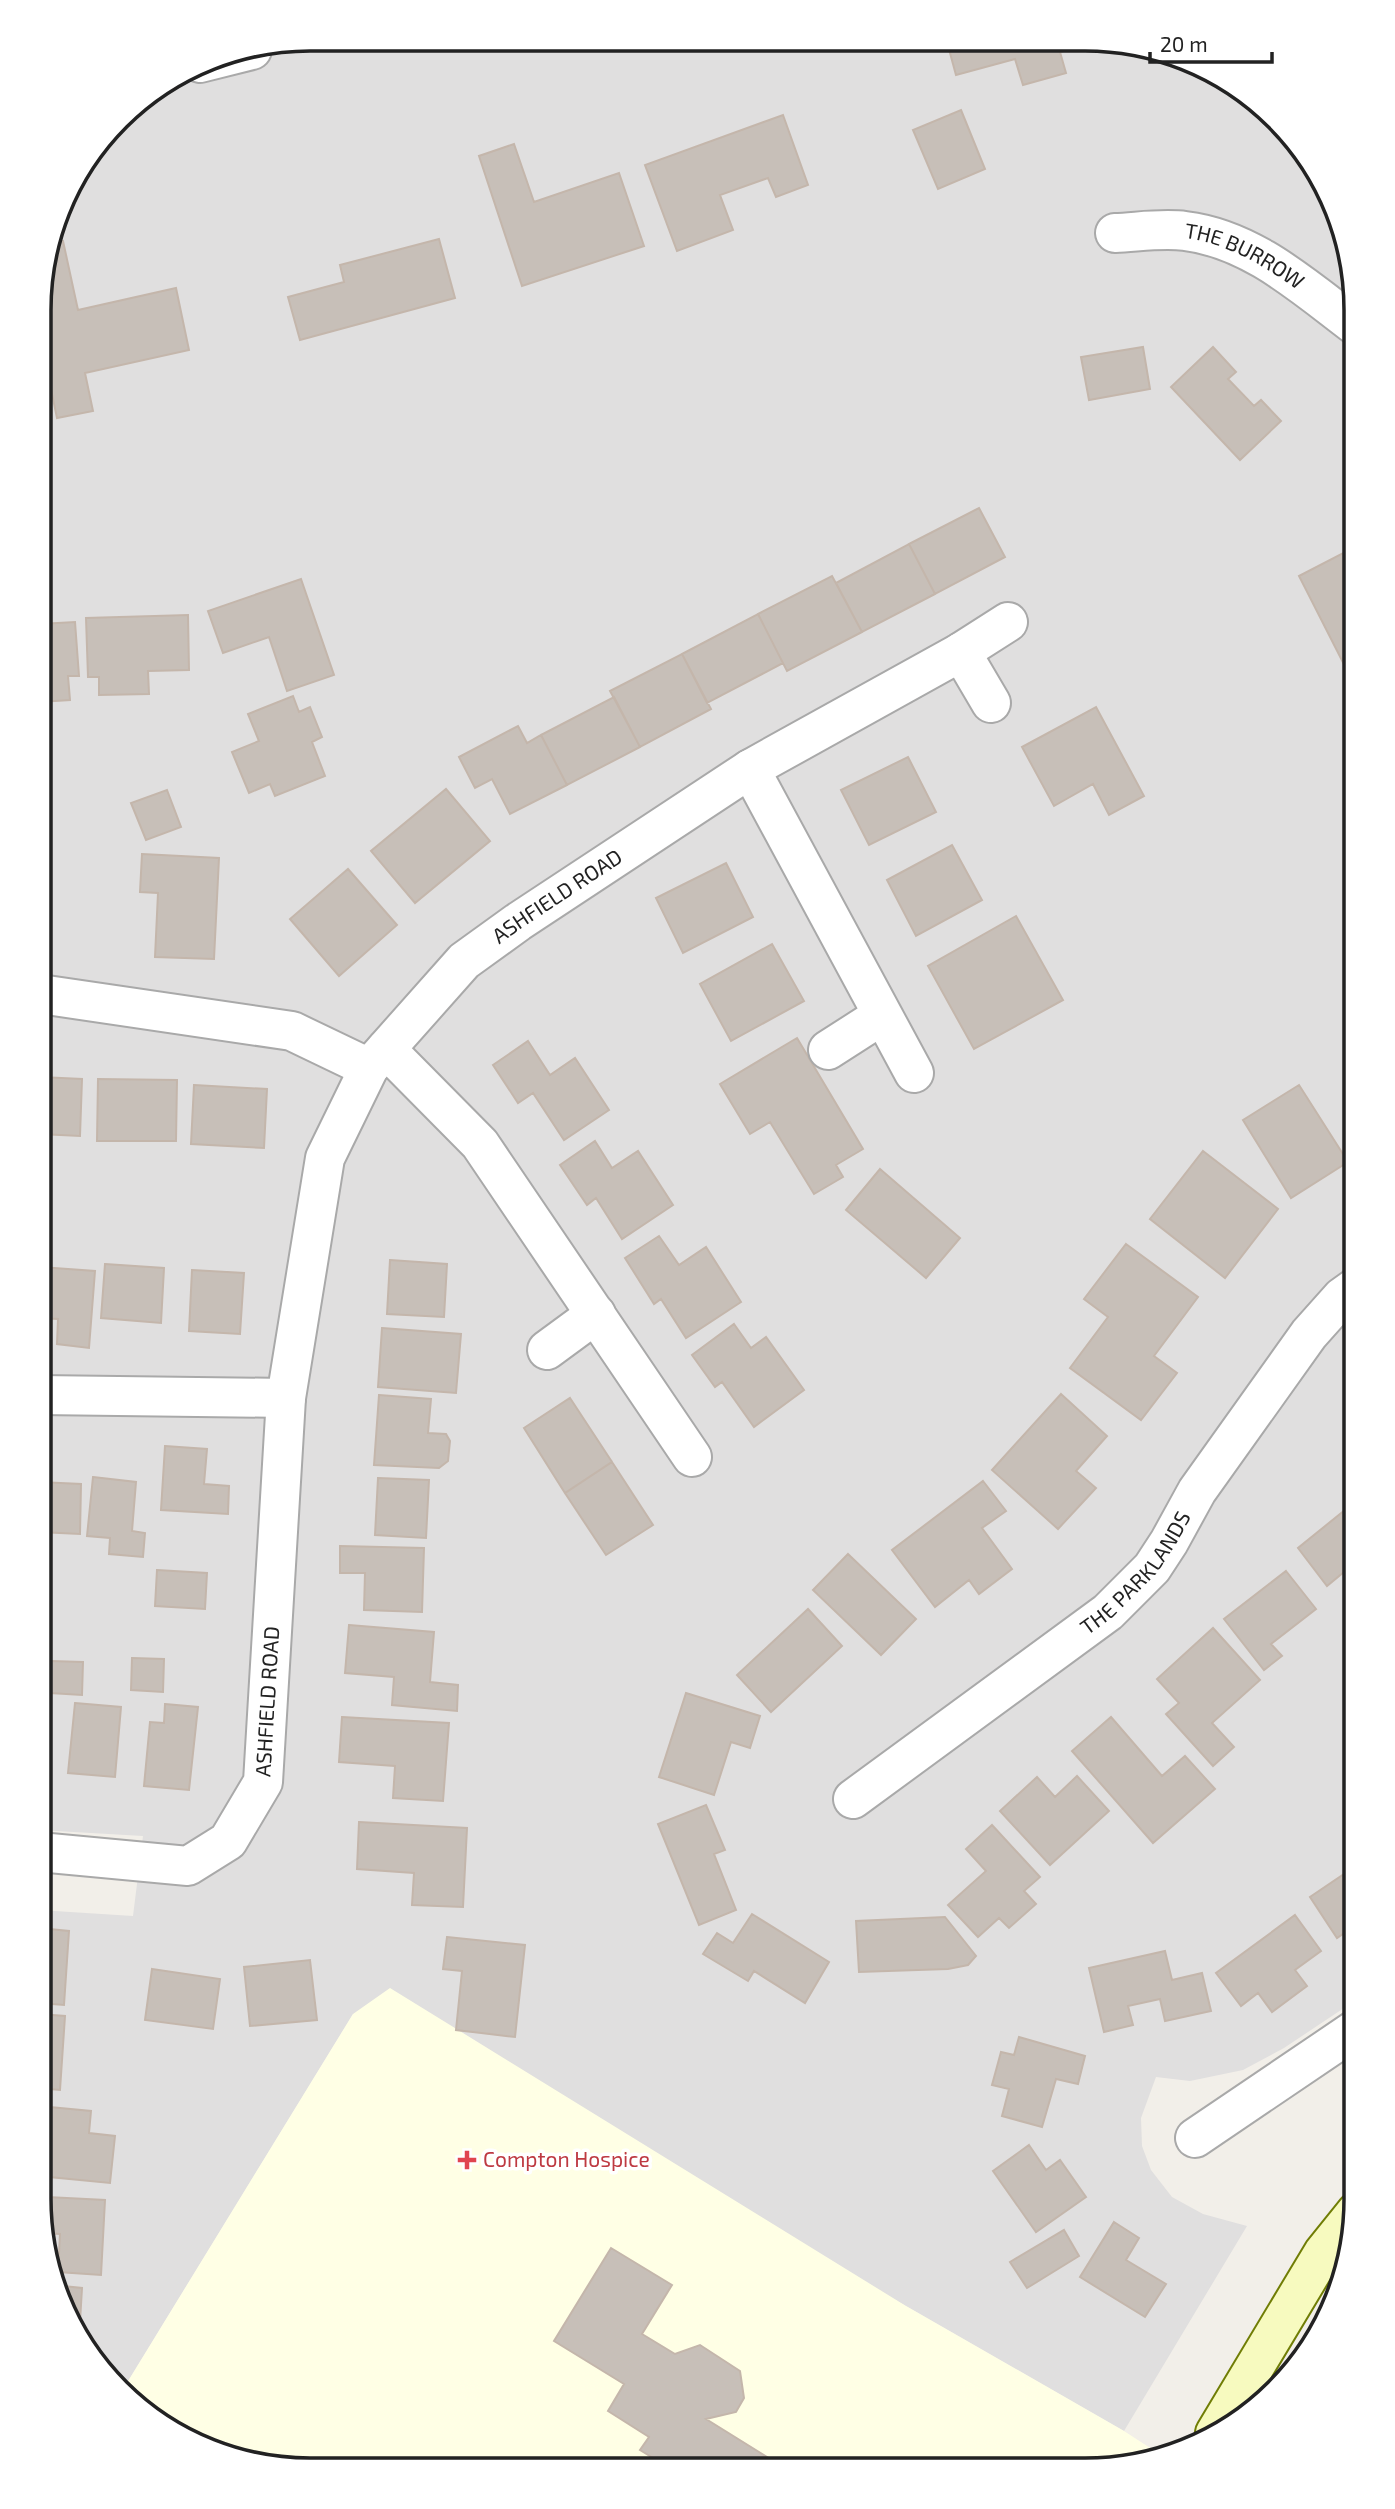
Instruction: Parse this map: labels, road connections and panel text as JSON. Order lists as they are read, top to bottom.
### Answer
{
  "streets": {
    "street": ["THE BURROW", "ASHFIELD ROAD", "THE PARKLANDS"]
  },
  "places": {
    "health": ["Compton Hospice"]
  },
  "scale_bar": "20 m"
}
